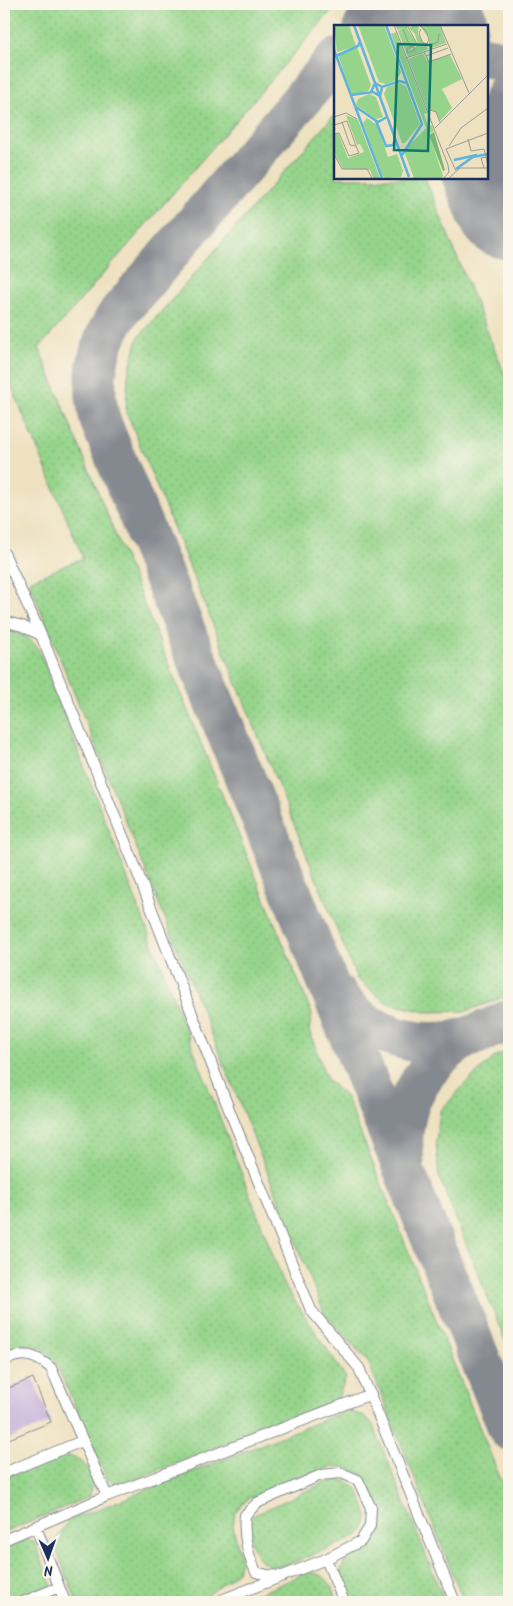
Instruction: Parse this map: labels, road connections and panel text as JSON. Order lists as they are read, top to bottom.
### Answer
{
  "north": "bottom"
}
